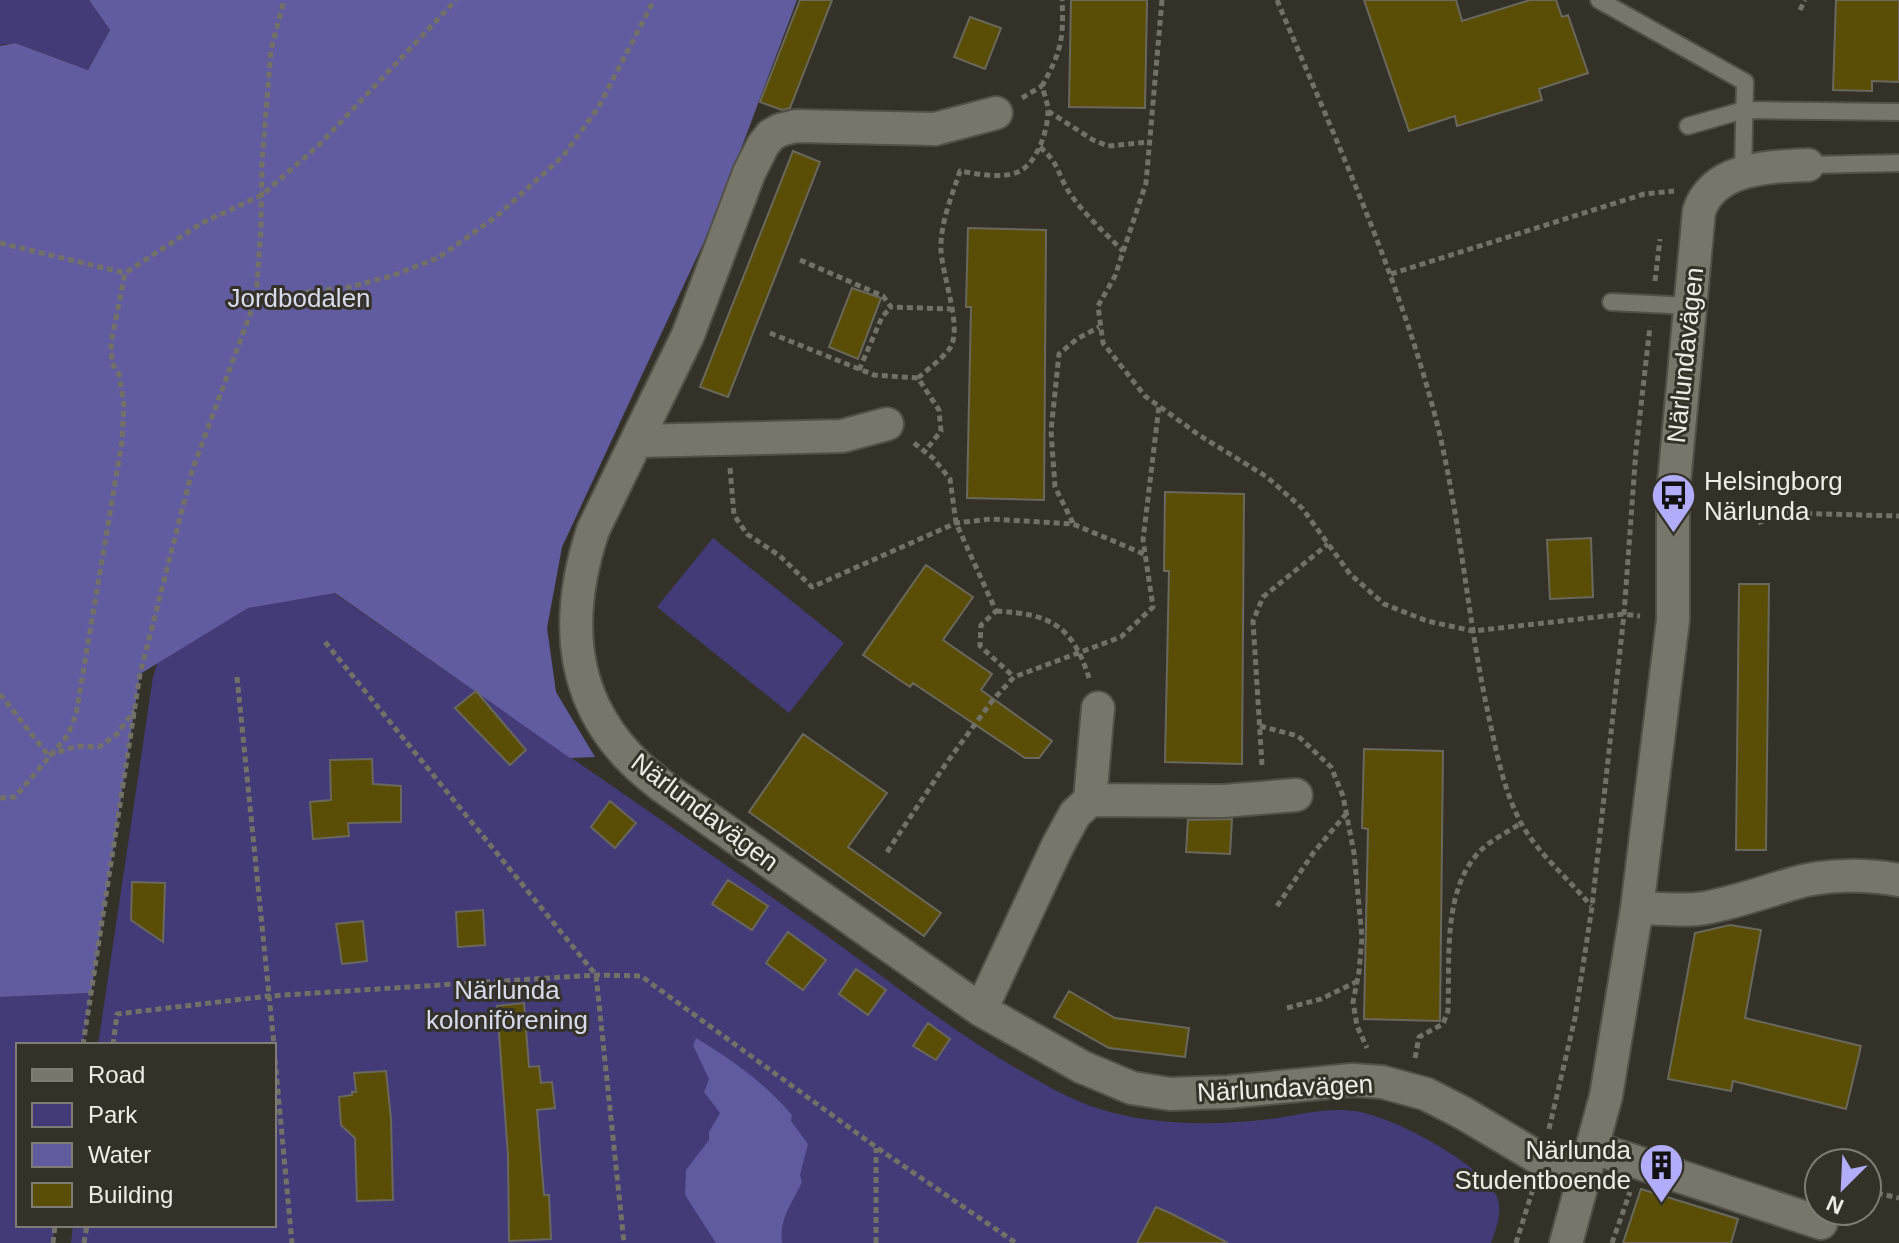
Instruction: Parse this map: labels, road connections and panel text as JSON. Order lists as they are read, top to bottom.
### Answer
{
  "streets": {
    "street": ["Närlundavägen"]
  },
  "parks": ["Jordbodalen", "Närlunda koloniförening"],
  "places": {
    "bus stop": ["Helsingborg Närlunda"],
    "building": ["Närlunda Studentboende"]
  },
  "legend": [
    "Road",
    "Park",
    "Water",
    "Building"
  ],
  "north": "bottom left"
}
